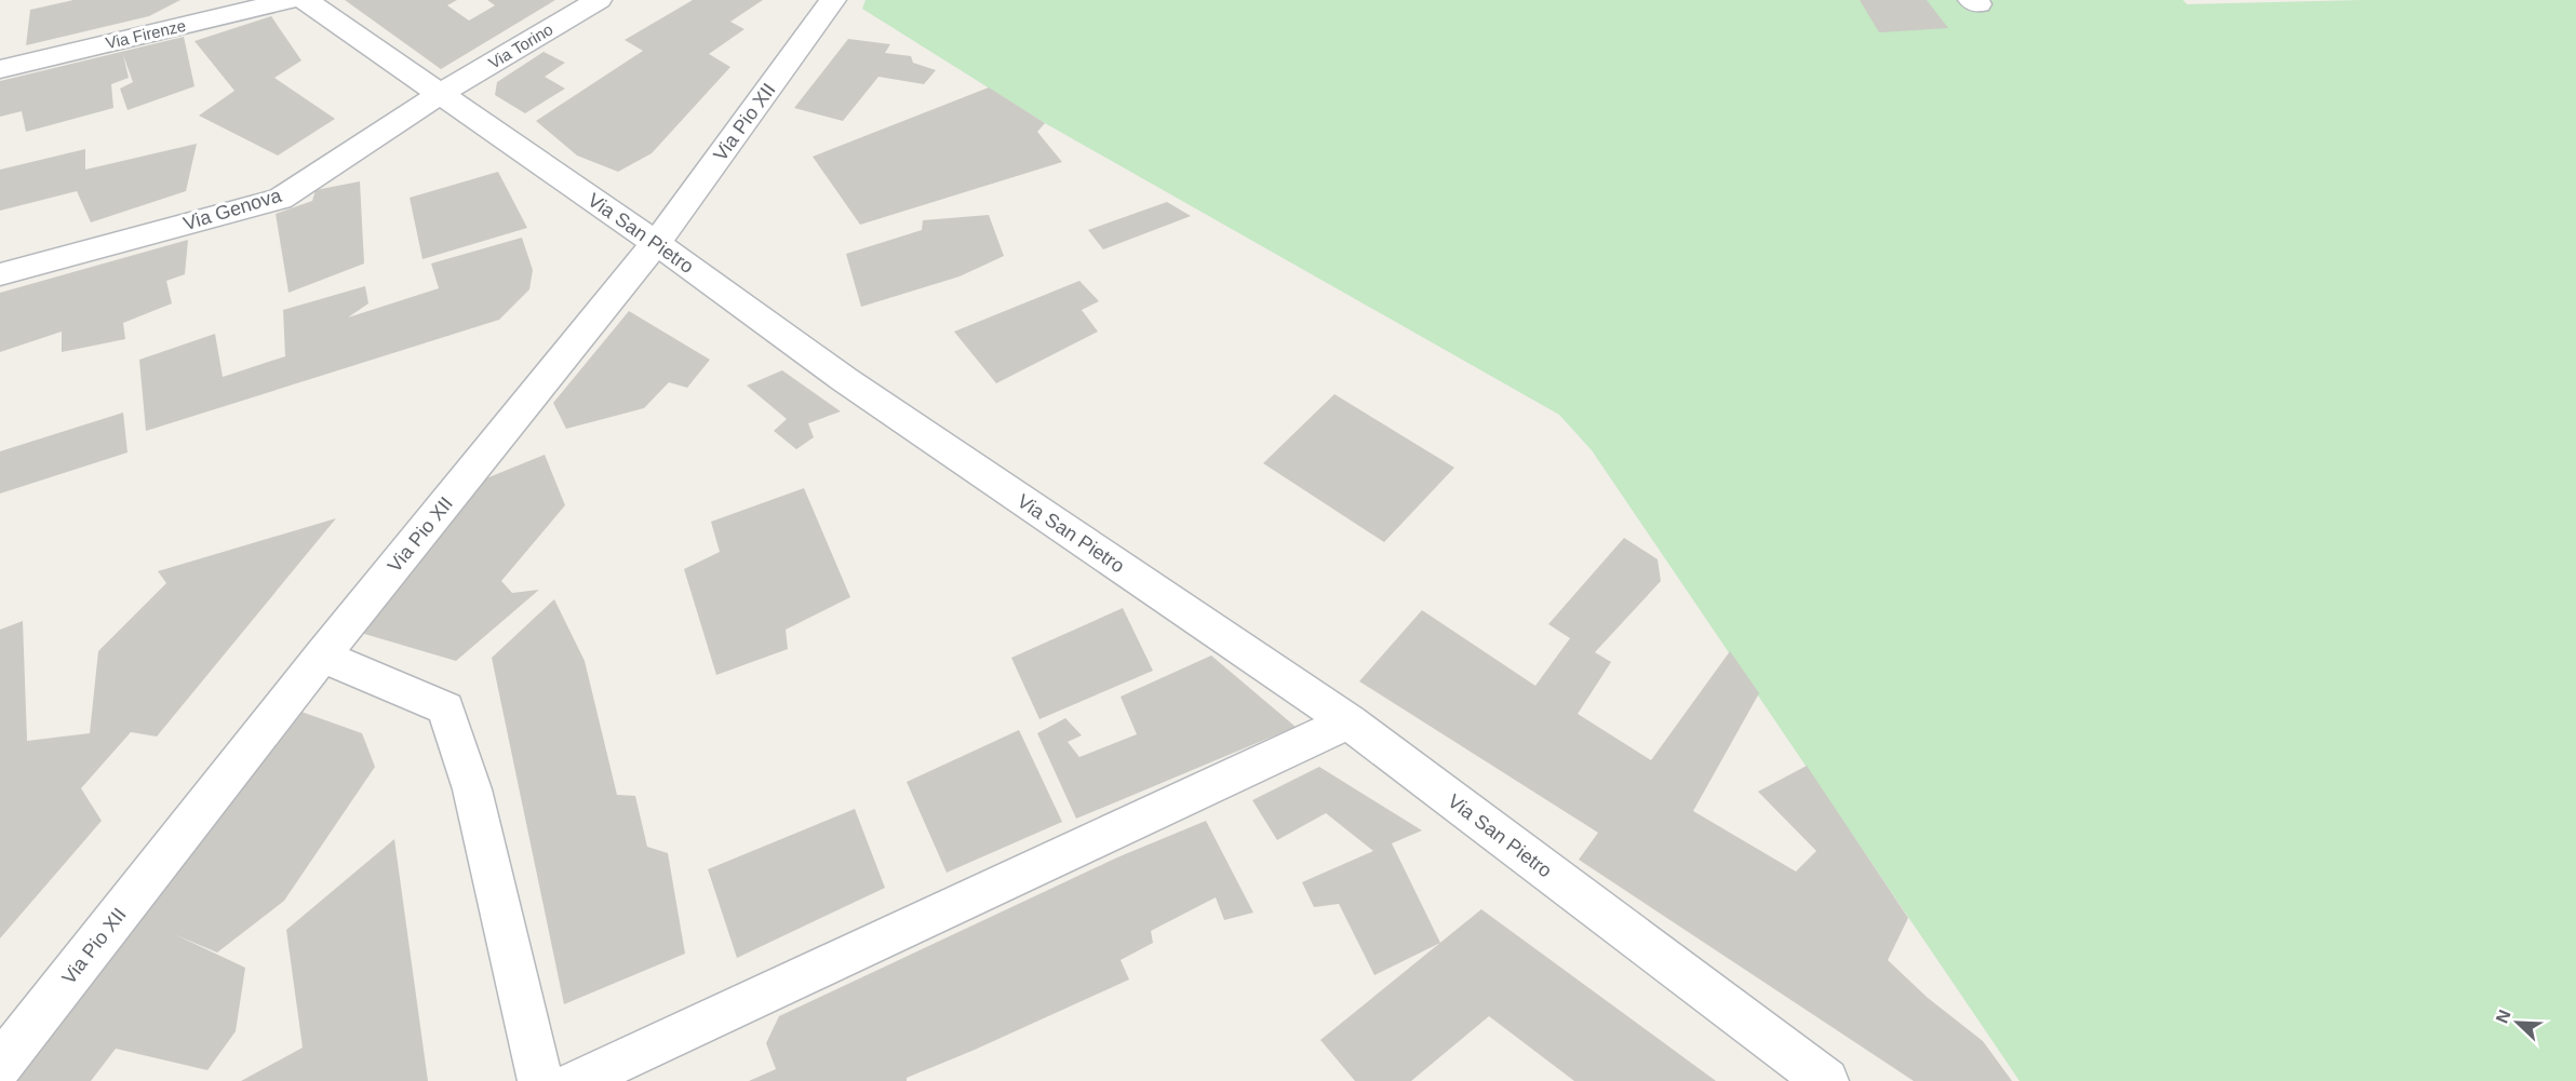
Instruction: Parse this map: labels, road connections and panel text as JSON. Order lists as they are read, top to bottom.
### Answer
{
  "streets": {
    "street": [
      "Via Firenze",
      "Via Torino",
      "Via Pio XII",
      "Via Genova",
      "Via San Pietro"
    ]
  },
  "crossings": [
    ["Via Torino", "Via Genova"],
    ["Via Torino", "Via San Pietro"],
    ["Via Pio XII", "Via San Pietro"],
    ["Via Genova", "Via San Pietro"]
  ],
  "north": "top left"
}
